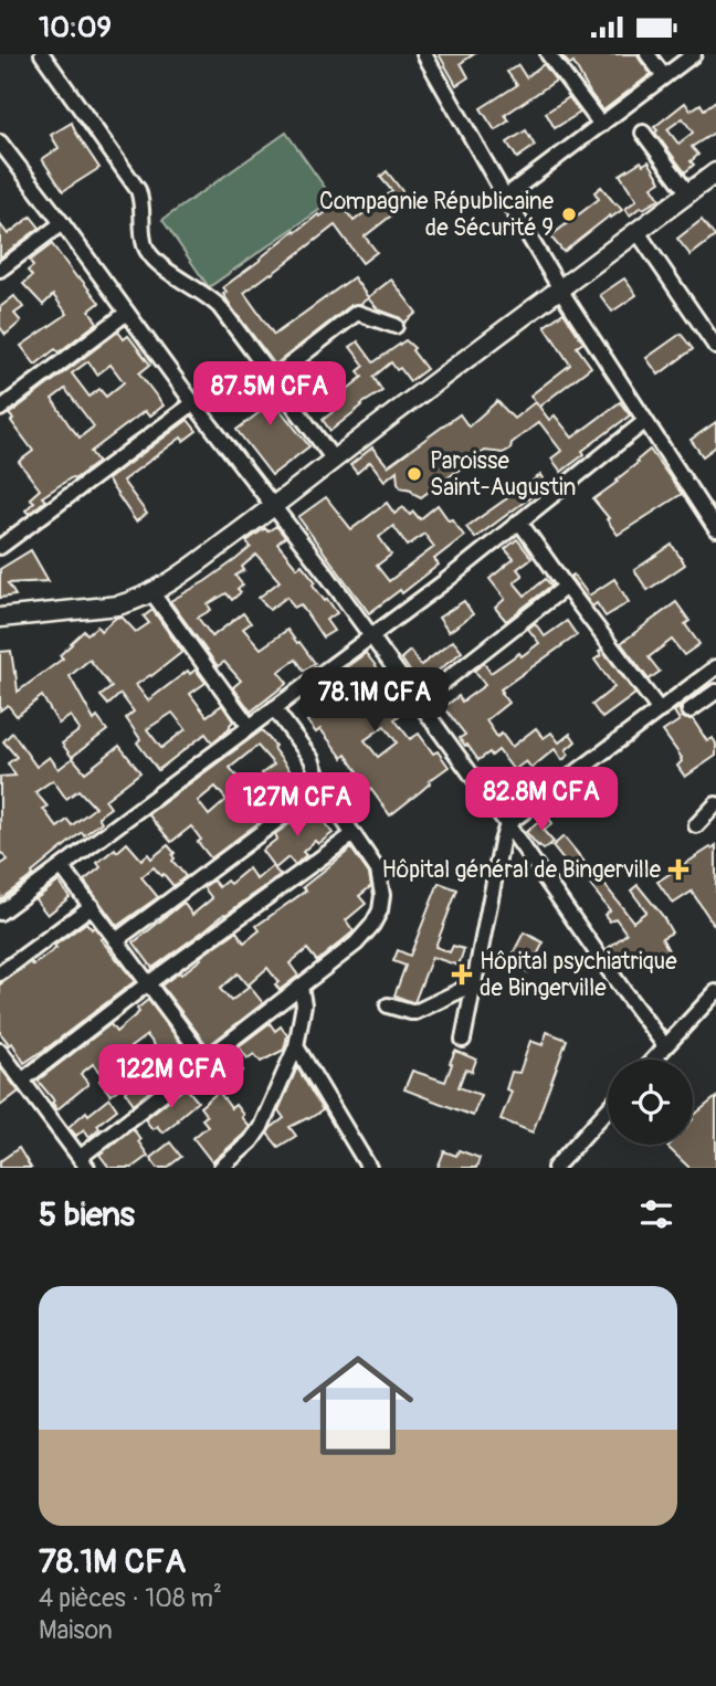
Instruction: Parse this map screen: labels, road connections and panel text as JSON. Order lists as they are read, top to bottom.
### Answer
{
  "places": {
    "other": ["Compagnie Républicaine de Sécurité 9", "Paroisse Saint-Augustin"],
    "health": ["Hôpital général de Bingerville", "Hôpital psychiatrique de Bingerville"]
  },
  "page": {
    "status": "10:09",
    "price": [
      "87.5M CFA",
      "78.1M CFA",
      "82.8M CFA",
      "127M CFA",
      "122M CFA"
    ],
    "heading": "5 biens",
    "list": [
      {
        "name": "78.1M CFA",
        "note": "4 pièces · 108 m² · Maison"
      }
    ]
  }
}
